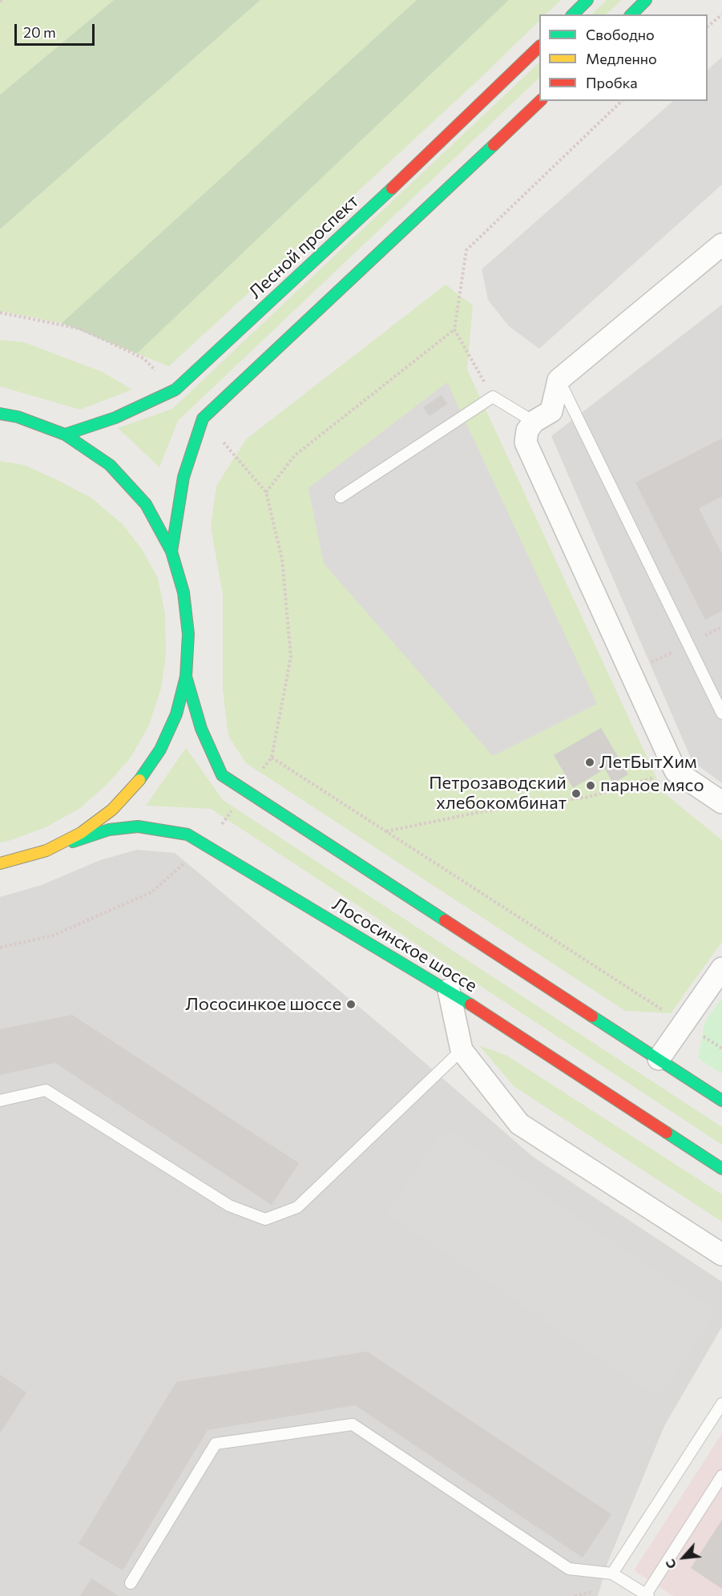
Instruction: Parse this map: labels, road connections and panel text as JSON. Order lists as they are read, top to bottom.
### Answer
{
  "streets": {
    "main road": ["Лесной проспект", "Лососинское шоссе"]
  },
  "places": [
    "ЛетБытХим",
    "парное мясо",
    "Петрозаводский хлебокомбинат",
    "Лососинкое шоссе"
  ],
  "legend": ["Свободно", "Медленно", "Пробка"],
  "scale_bar": "20 m",
  "north": "bottom left"
}
